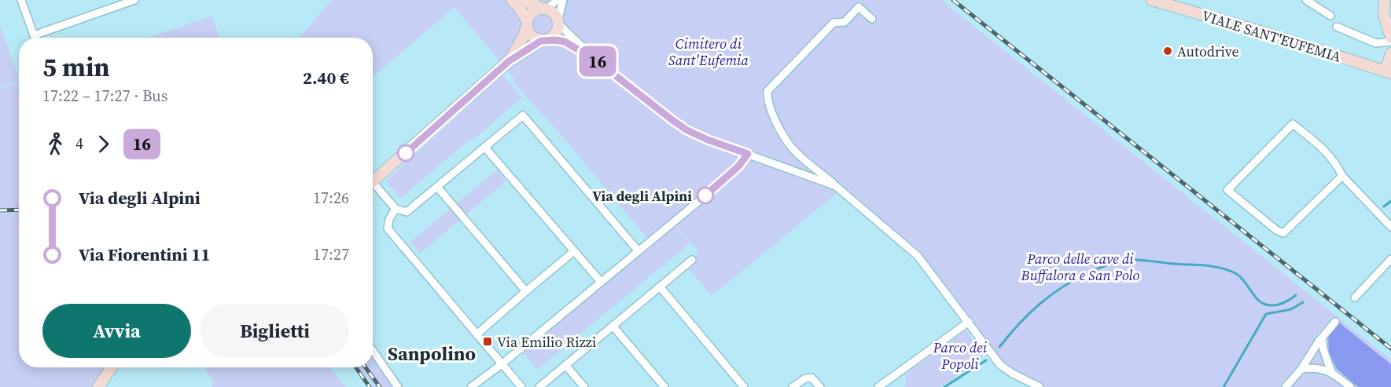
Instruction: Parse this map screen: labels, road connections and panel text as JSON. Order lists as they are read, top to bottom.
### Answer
{
  "streets": {
    "street": ["VIALE SANT'EUFEMIA"]
  },
  "districts": ["Sanpolino"],
  "parks": ["Cimitero di Sant'Eufemia", "Parco delle cave di Buffalora e San Polo", "Parco dei Popoli"],
  "places": {
    "other": ["Autodrive", "Via degli Alpini"],
    "transit": ["Via Emilio Rizzi"]
  },
  "lines": ["bus line 16"],
  "page": {
    "on_map": "16",
    "heading": ["5 min", "17:22 – 17:27 · Bus", "2.40 €"],
    "legs": ["4", "16"],
    "list": [
      {
        "name": "Via degli Alpini",
        "value": "17:26"
      },
      {
        "name": "Via Fiorentini 11",
        "value": "17:27"
      }
    ],
    "buttons": ["Avvia", "Biglietti"]
  }
}
